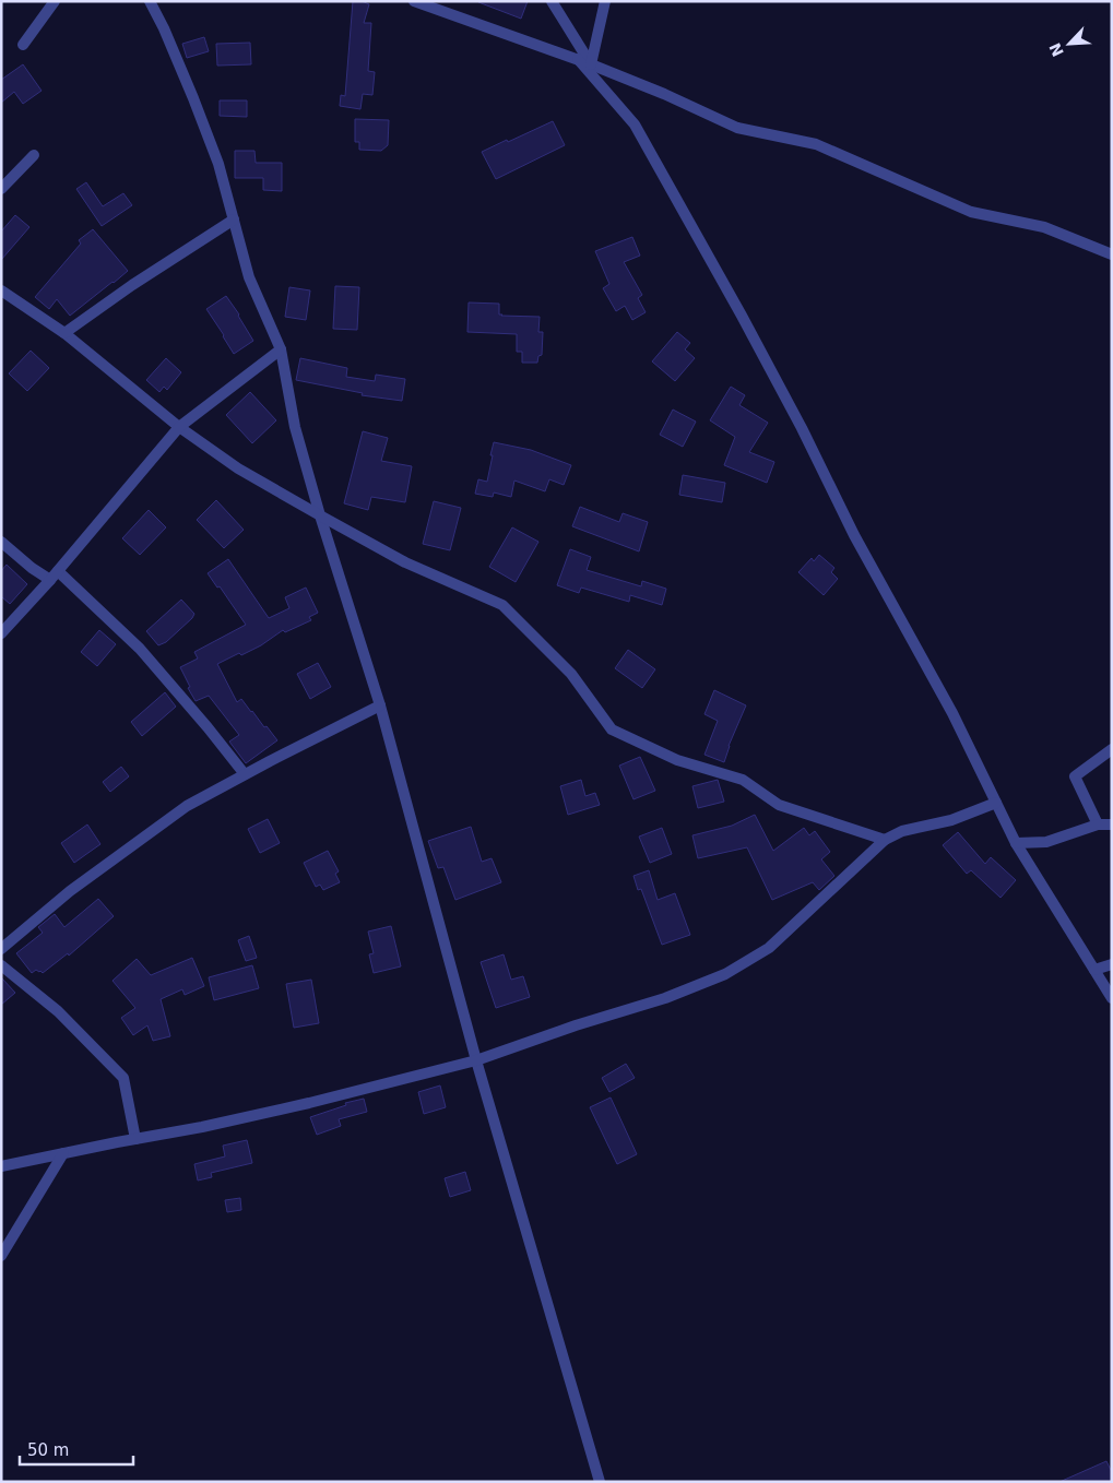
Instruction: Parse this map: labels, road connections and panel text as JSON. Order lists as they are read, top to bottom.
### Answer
{
  "scale_bar": "50 m",
  "north": "bottom left"
}
